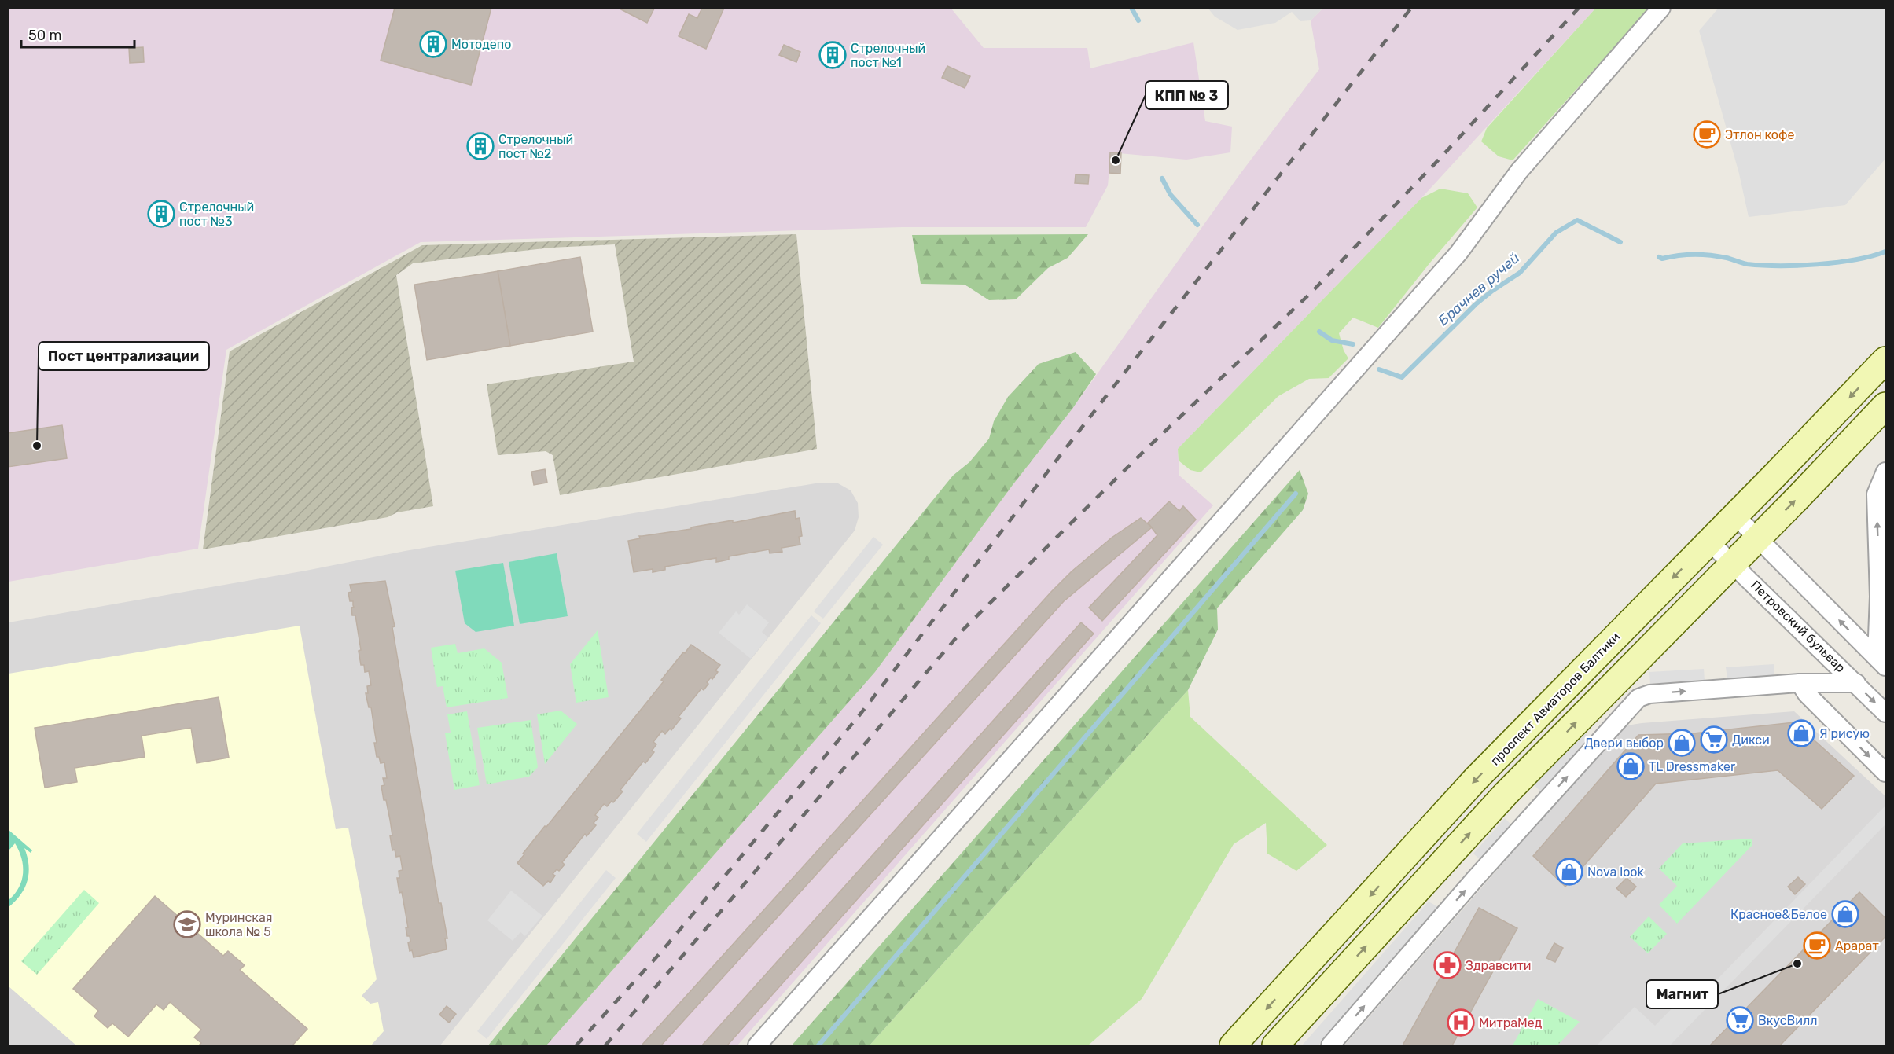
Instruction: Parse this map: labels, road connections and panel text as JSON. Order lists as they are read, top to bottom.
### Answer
{
  "streets": {
    "street": ["Петровский бульвар", "проспект Авиаторов Балтики"]
  },
  "crossings": [
    ["Петровский бульвар", "проспект Авиаторов Балтики"]
  ],
  "water": ["Брачнев ручей"],
  "places": {
    "building": [
      "Мотодепо",
      "Стрелочный пост №1",
      "Стрелочный пост №2",
      "Стрелочный пост №3"
    ],
    "cafe": ["Этлон кофе", "Арарат"],
    "other": ["КПП № 3", "Пост централизации", "Магнит"],
    "shop": [
      "Я рисую",
      "Двери выбор",
      "TL Dressmaker",
      "Nova look",
      "Красное&Белое"
    ],
    "supermarket": ["Дикси", "ВкусВилл"],
    "school or university": ["Муринская школа № 5"],
    "pharmacy": ["Здравсити"],
    "hospital": ["МитраМед"]
  },
  "scale_bar": "50 m"
}
